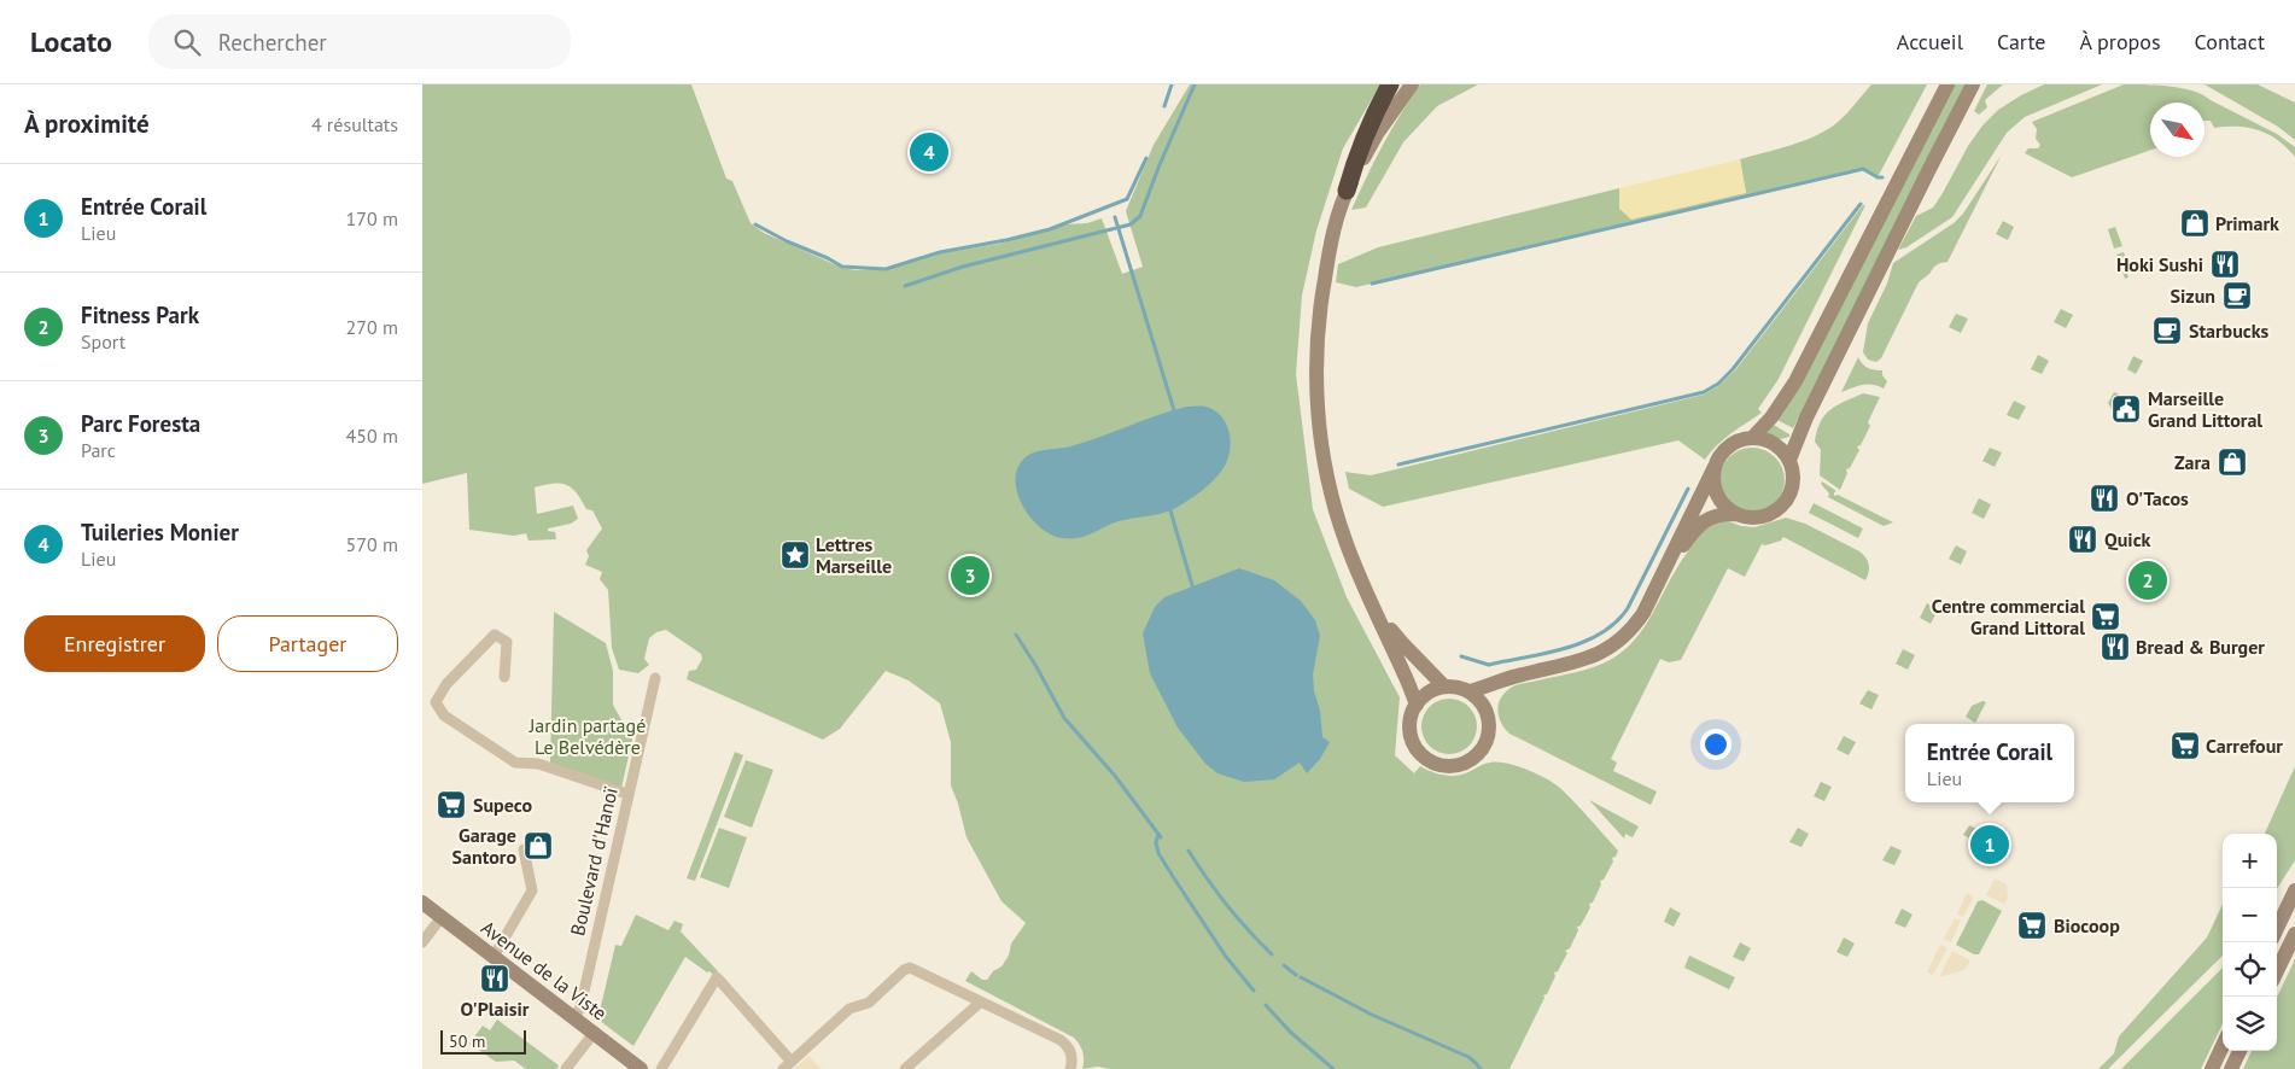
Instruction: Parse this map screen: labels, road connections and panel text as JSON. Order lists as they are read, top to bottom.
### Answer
{
  "streets": {
    "street": ["Boulevard d'Hanoï", "Avenue de la Viste"]
  },
  "crossings": [
    ["Boulevard d'Hanoï", "Avenue de la Viste"]
  ],
  "parks": ["Jardin partagé Le Belvédère"],
  "places": {
    "shop": ["Primark", "Zara", "Garage Santoro"],
    "restaurant": [
      "Hoki Sushi",
      "O'Tacos",
      "Quick",
      "Bread & Burger",
      "O'Plaisir"
    ],
    "cafe": ["Sizun", "Starbucks"],
    "public building": ["Marseille Grand Littoral"],
    "place": ["Lettres Marseille"],
    "supermarket": [
      "Centre commercial Grand Littoral",
      "Carrefour",
      "Supeco",
      "Biocoop"
    ]
  },
  "scale_bar": "50 m",
  "north": "bottom right",
  "page": {
    "header": "Locato",
    "search": "Rechercher",
    "nav": [
      "Accueil",
      "Carte",
      "À propos",
      "Contact"
    ],
    "heading": ["À proximité", "4 résultats"],
    "pins": [
      "4",
      "3",
      "2",
      "1"
    ],
    "list": [
      {
        "mark": "1",
        "name": "Entrée Corail",
        "note": "Lieu",
        "value": "170 m"
      },
      {
        "mark": "2",
        "name": "Fitness Park",
        "note": "Sport",
        "value": "270 m"
      },
      {
        "mark": "3",
        "name": "Parc Foresta",
        "note": "Parc",
        "value": "450 m"
      },
      {
        "mark": "4",
        "name": "Tuileries Monier",
        "note": "Lieu",
        "value": "570 m"
      }
    ],
    "buttons": ["Enregistrer", "Partager"],
    "popup": ["Entrée Corail", "Lieu"],
    "map_buttons": ["+", "−"],
    "scale": "50 m"
  }
}
